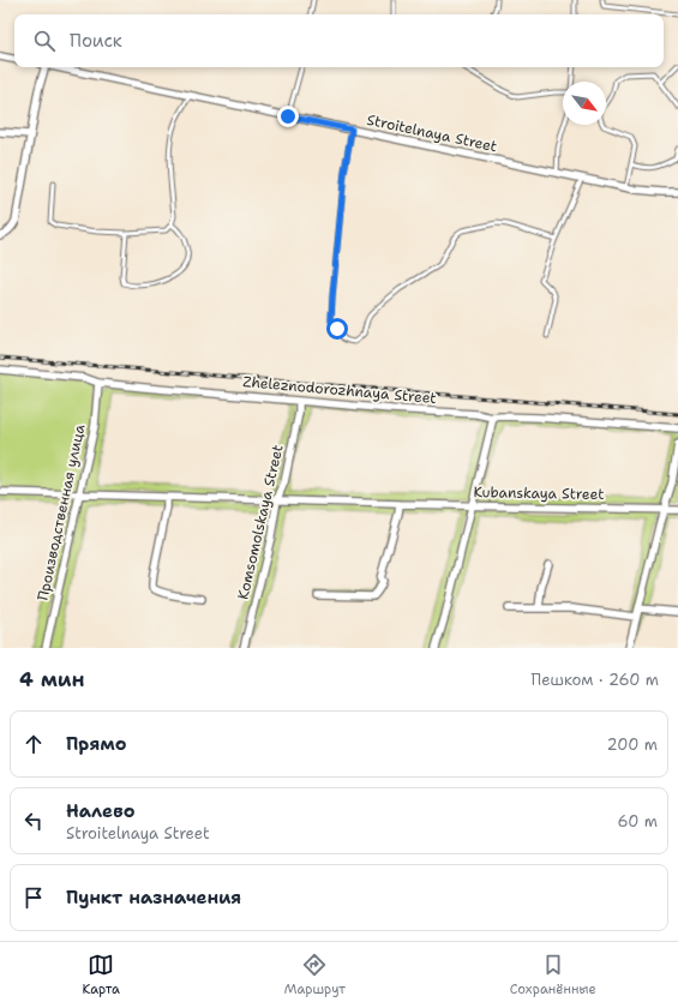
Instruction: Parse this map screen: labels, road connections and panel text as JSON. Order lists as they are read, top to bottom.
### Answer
{
  "streets": {
    "street": [
      "Stroitelnaya Street",
      "Zheleznodorozhnaya Street",
      "Kubanskaya Street",
      "Производственная улица",
      "Komsomolskaya Street"
    ]
  },
  "crossings": [
    ["Zheleznodorozhnaya Street", "Производственная улица"],
    ["Zheleznodorozhnaya Street", "Komsomolskaya Street"],
    ["Kubanskaya Street", "Производственная улица"],
    ["Kubanskaya Street", "Komsomolskaya Street"]
  ],
  "north": "bottom right",
  "page": {
    "search": "Поиск",
    "heading": ["4 мин", "Пешком · 260 m"],
    "list": [
      ["Прямо", "200 m"],
      ["Налево", "Stroitelnaya Street", "60 m"],
      "Пункт назначения"
    ],
    "nav": ["Карта", "Маршрут", "Сохранённые"]
  }
}
